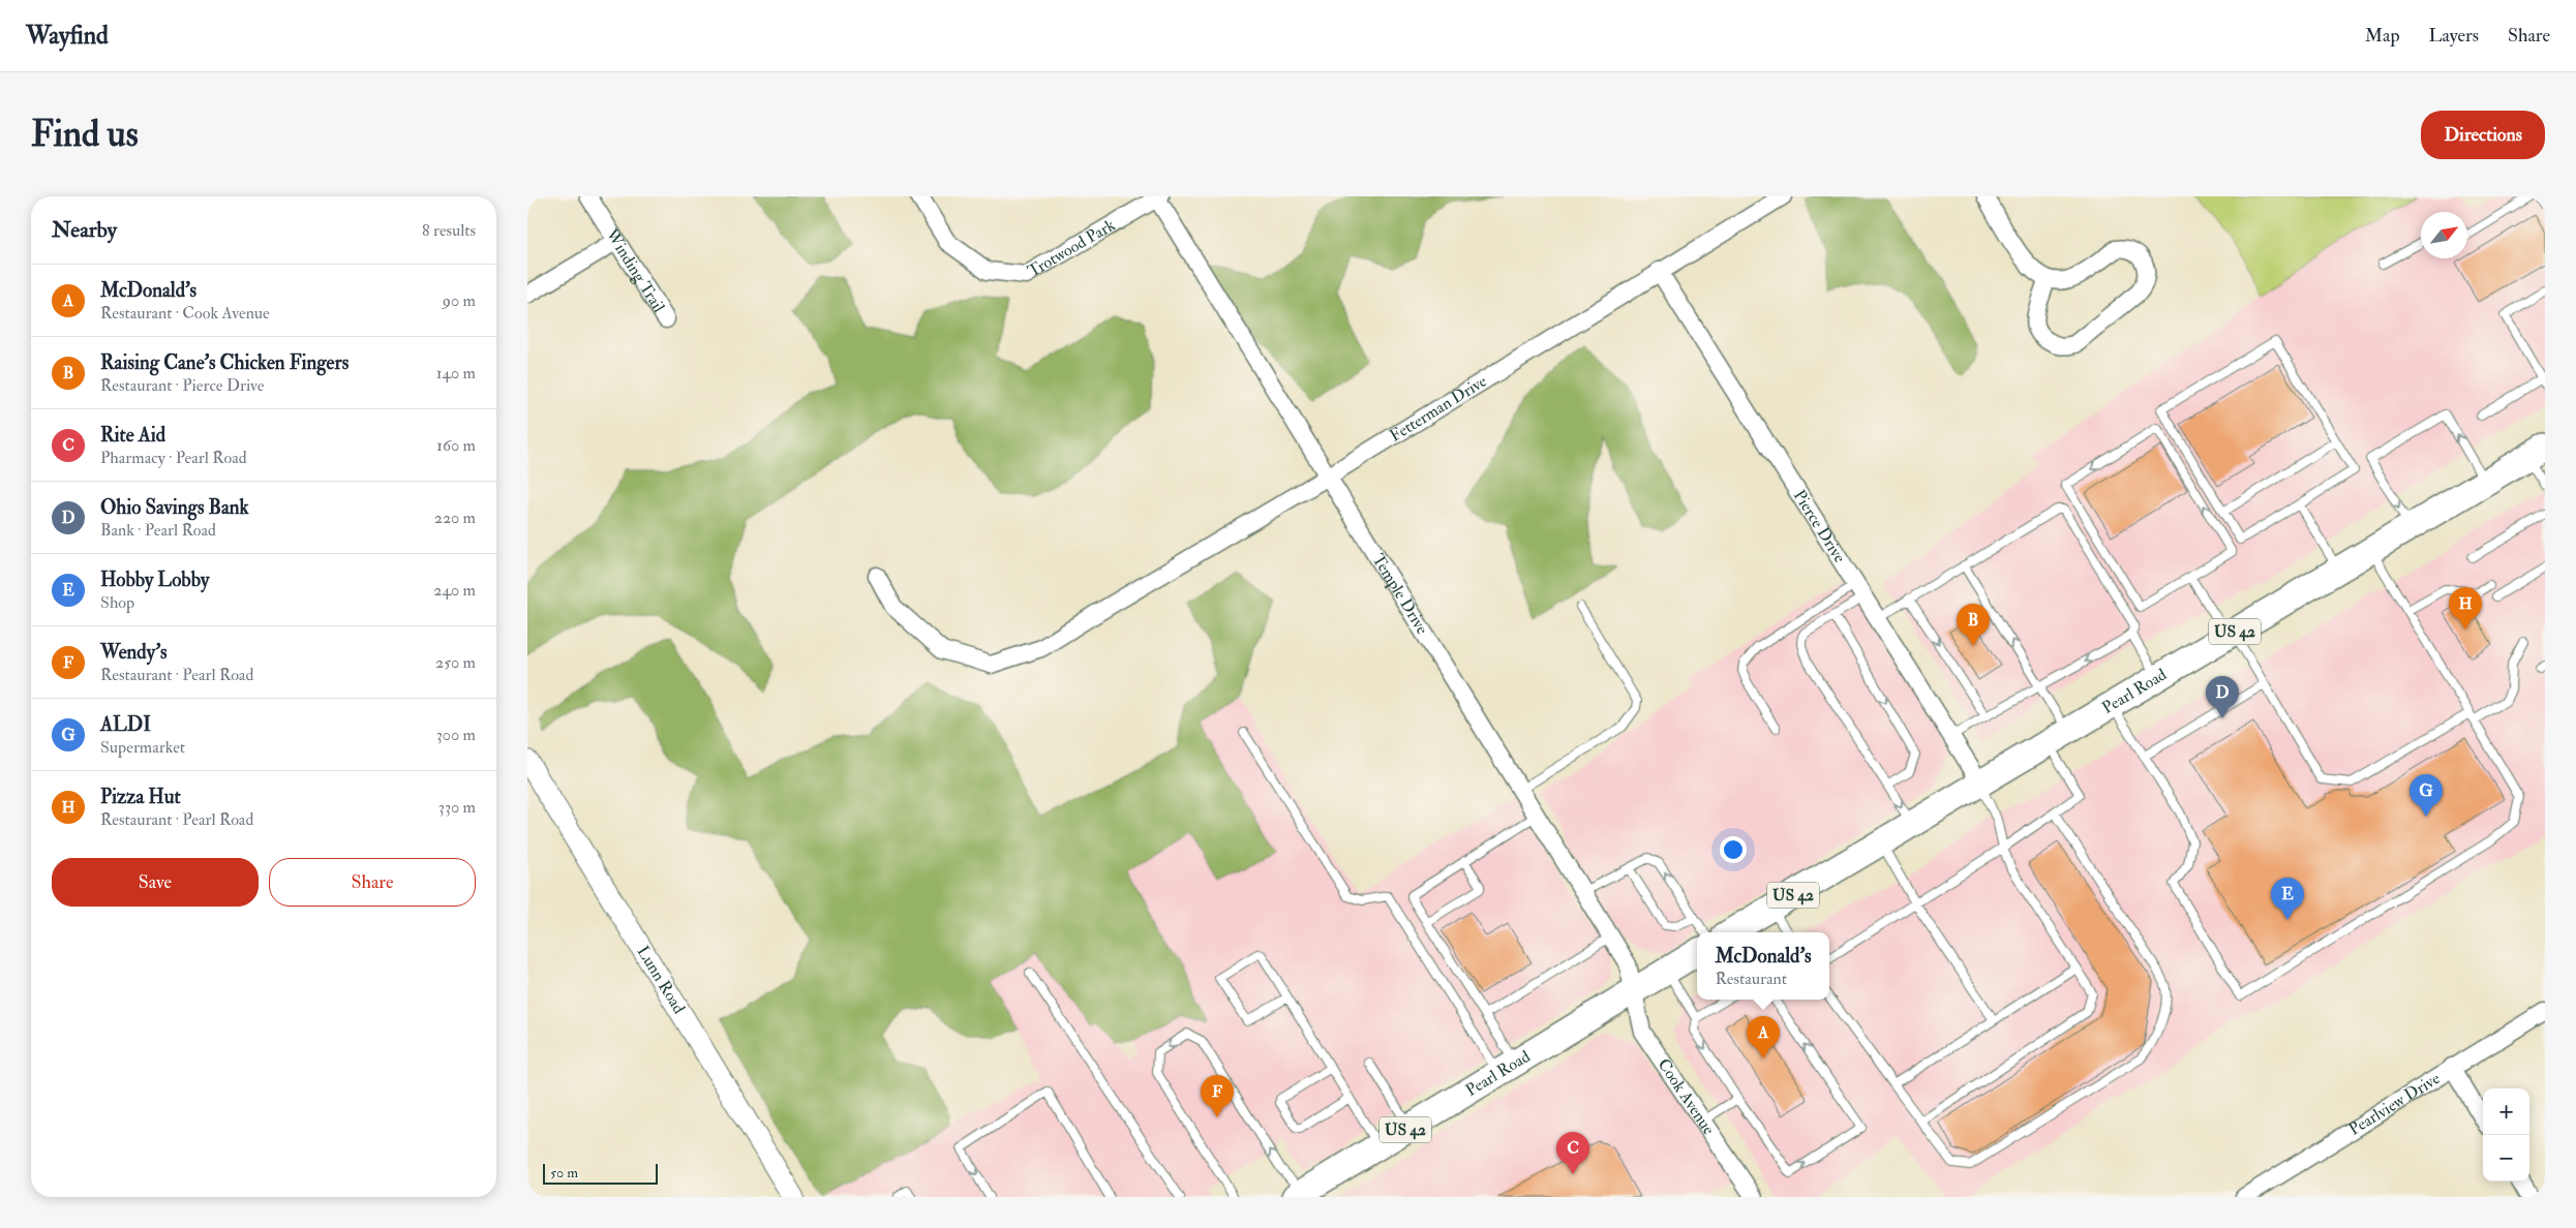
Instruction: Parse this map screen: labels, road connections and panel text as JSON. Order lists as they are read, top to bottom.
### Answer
{
  "streets": {
    "main road": ["US 42", "Pearl Road"],
    "street": [
      "Trotwood Park",
      "Winding Trail",
      "Fetterman Drive",
      "Pierce Drive",
      "Temple Drive",
      "Lunn Road",
      "Cook Avenue",
      "Pearlview Drive"
    ]
  },
  "crossings": [
    ["Trotwood Park", "Temple Drive"],
    ["Fetterman Drive", "Pierce Drive"],
    ["Fetterman Drive", "Temple Drive"],
    ["Pierce Drive", "Pearl Road"],
    ["Temple Drive", "Pearl Road"],
    ["Temple Drive", "Cook Avenue"],
    ["Pearl Road", "Cook Avenue"]
  ],
  "scale_bar": "50 m",
  "north": "top right",
  "page": {
    "header": "Wayfind",
    "nav": ["Map", "Layers", "Share"],
    "buttons": [
      "Directions",
      ["Save", "Share"]
    ],
    "title": "Find us",
    "heading": ["Nearby", "8 results"],
    "list": [
      {
        "mark": "A",
        "name": "McDonald's",
        "note": "Restaurant · Cook Avenue",
        "value": "90 m"
      },
      {
        "mark": "B",
        "name": "Raising Cane's Chicken Fingers",
        "note": "Restaurant · Pierce Drive",
        "value": "140 m"
      },
      {
        "mark": "C",
        "name": "Rite Aid",
        "note": "Pharmacy · Pearl Road",
        "value": "160 m"
      },
      {
        "mark": "D",
        "name": "Ohio Savings Bank",
        "note": "Bank · Pearl Road",
        "value": "220 m"
      },
      {
        "mark": "E",
        "name": "Hobby Lobby",
        "note": "Shop",
        "value": "240 m"
      },
      {
        "mark": "F",
        "name": "Wendy's",
        "note": "Restaurant · Pearl Road",
        "value": "250 m"
      },
      {
        "mark": "G",
        "name": "ALDI",
        "note": "Supermarket",
        "value": "300 m"
      },
      {
        "mark": "H",
        "name": "Pizza Hut",
        "note": "Restaurant · Pearl Road",
        "value": "330 m"
      }
    ],
    "pins": [
      "H",
      "B",
      "D",
      "G",
      "E",
      "A",
      "F",
      "C"
    ],
    "popup": ["McDonald's", "Restaurant"],
    "map_buttons": ["+", "−"],
    "scale": "50 m"
  }
}
